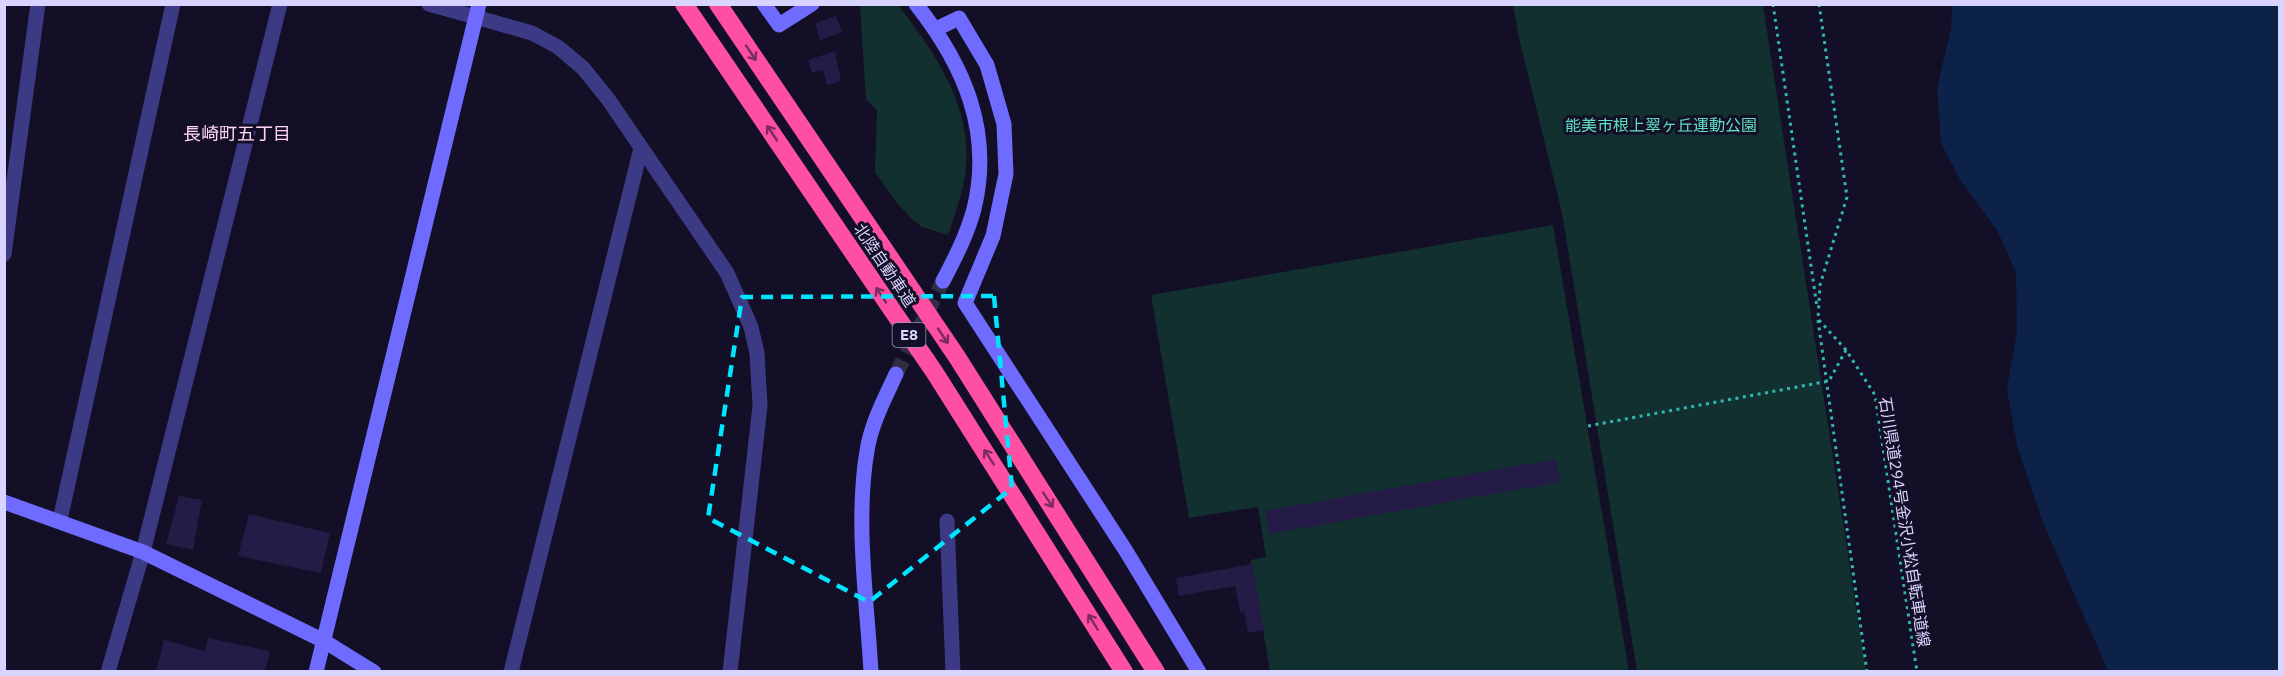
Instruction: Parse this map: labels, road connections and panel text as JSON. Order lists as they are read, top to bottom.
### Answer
{
  "streets": {
    "highway": ["北陸自動車道", "E8"],
    "path": ["石川県道294号金沢小松自転車道線"]
  },
  "districts": ["長崎町五丁目"],
  "parks": ["能美市根上翠ヶ丘運動公園"]
}
